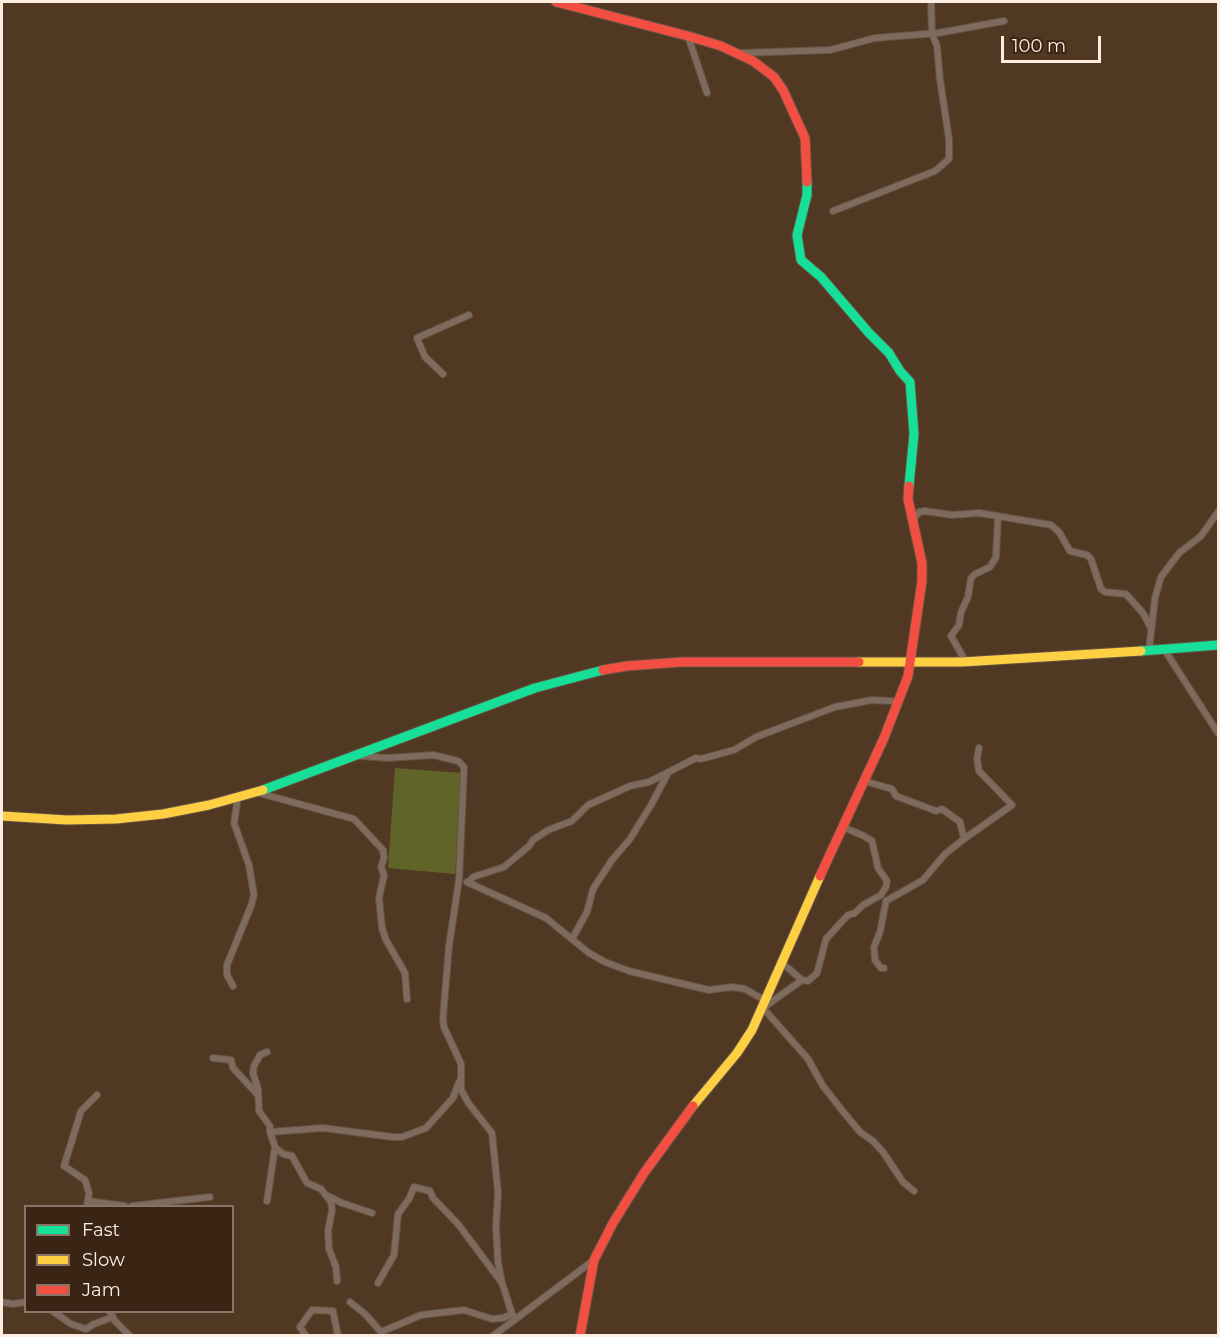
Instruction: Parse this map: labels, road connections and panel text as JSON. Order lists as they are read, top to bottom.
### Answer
{
  "legend": ["Fast", "Slow", "Jam"],
  "scale_bar": "100 m"
}
